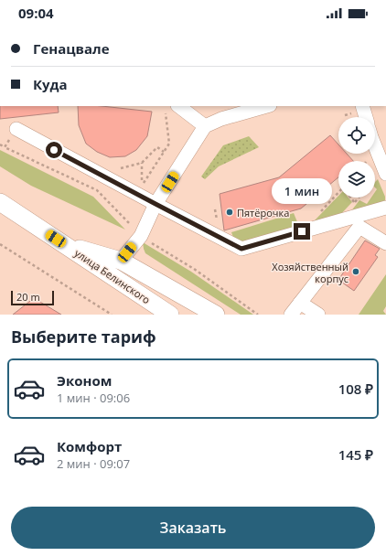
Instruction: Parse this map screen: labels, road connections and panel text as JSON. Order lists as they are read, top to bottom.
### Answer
{
  "streets": {
    "main road": ["улица Белинского"]
  },
  "places": ["Пятёрочка", "Хозяйственный корпус"],
  "scale_bar": "20 m",
  "page": {
    "status": "09:04",
    "banner": ["Генацвале", "Куда"],
    "bubble": "1 мин",
    "scale": "20 m",
    "heading": "Выберите тариф",
    "list": [
      {
        "name": "Эконом",
        "note": "1 мин · 09:06",
        "value": "108 ₽"
      },
      {
        "name": "Комфорт",
        "note": "2 мин · 09:07",
        "value": "145 ₽"
      }
    ],
    "buttons": "Заказать"
  }
}
